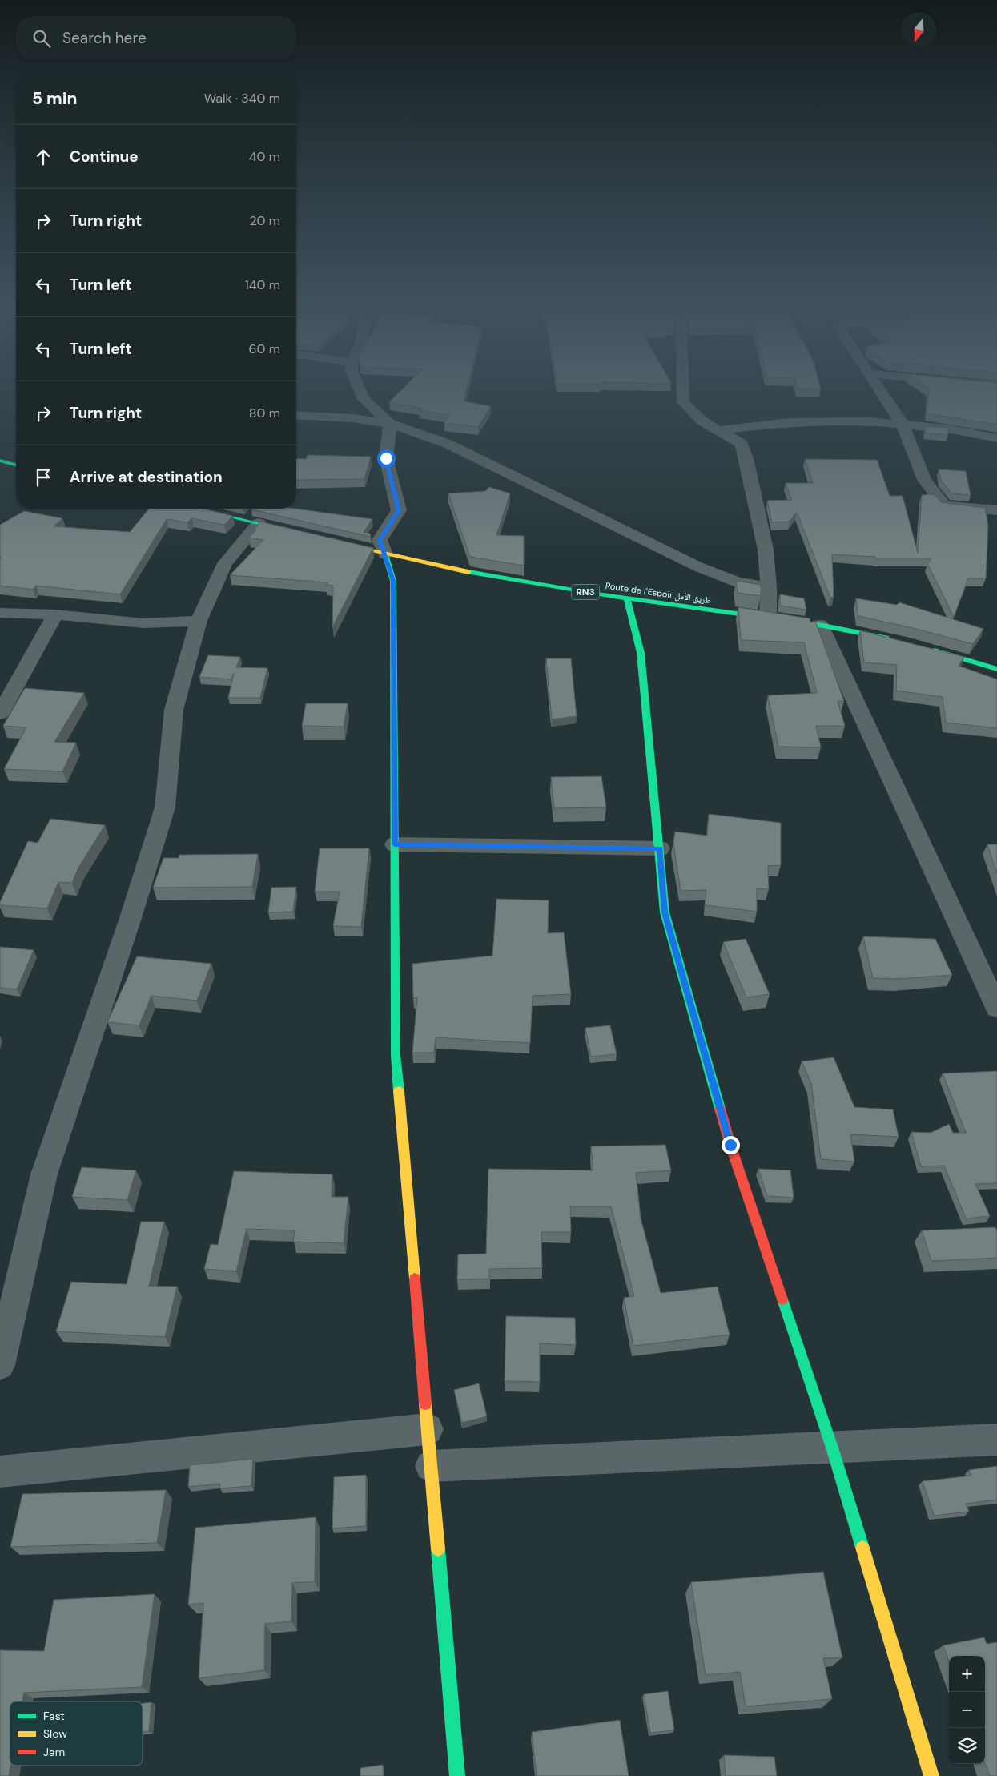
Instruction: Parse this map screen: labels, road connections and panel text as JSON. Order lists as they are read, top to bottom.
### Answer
{
  "streets": {
    "main road": ["RN3", "Route de l’Espoir طريق الأمل"]
  },
  "legend": ["Fast", "Slow", "Jam"],
  "north": "bottom",
  "page": {
    "search": "Search here",
    "heading": ["5 min", "Walk · 340 m"],
    "list": [
      ["Continue", "40 m"],
      ["Turn right", "20 m"],
      ["Turn left", "140 m"],
      ["Turn left", "60 m"],
      ["Turn right", "80 m"],
      "Arrive at destination"
    ],
    "map_buttons": ["+", "−"]
  }
}
